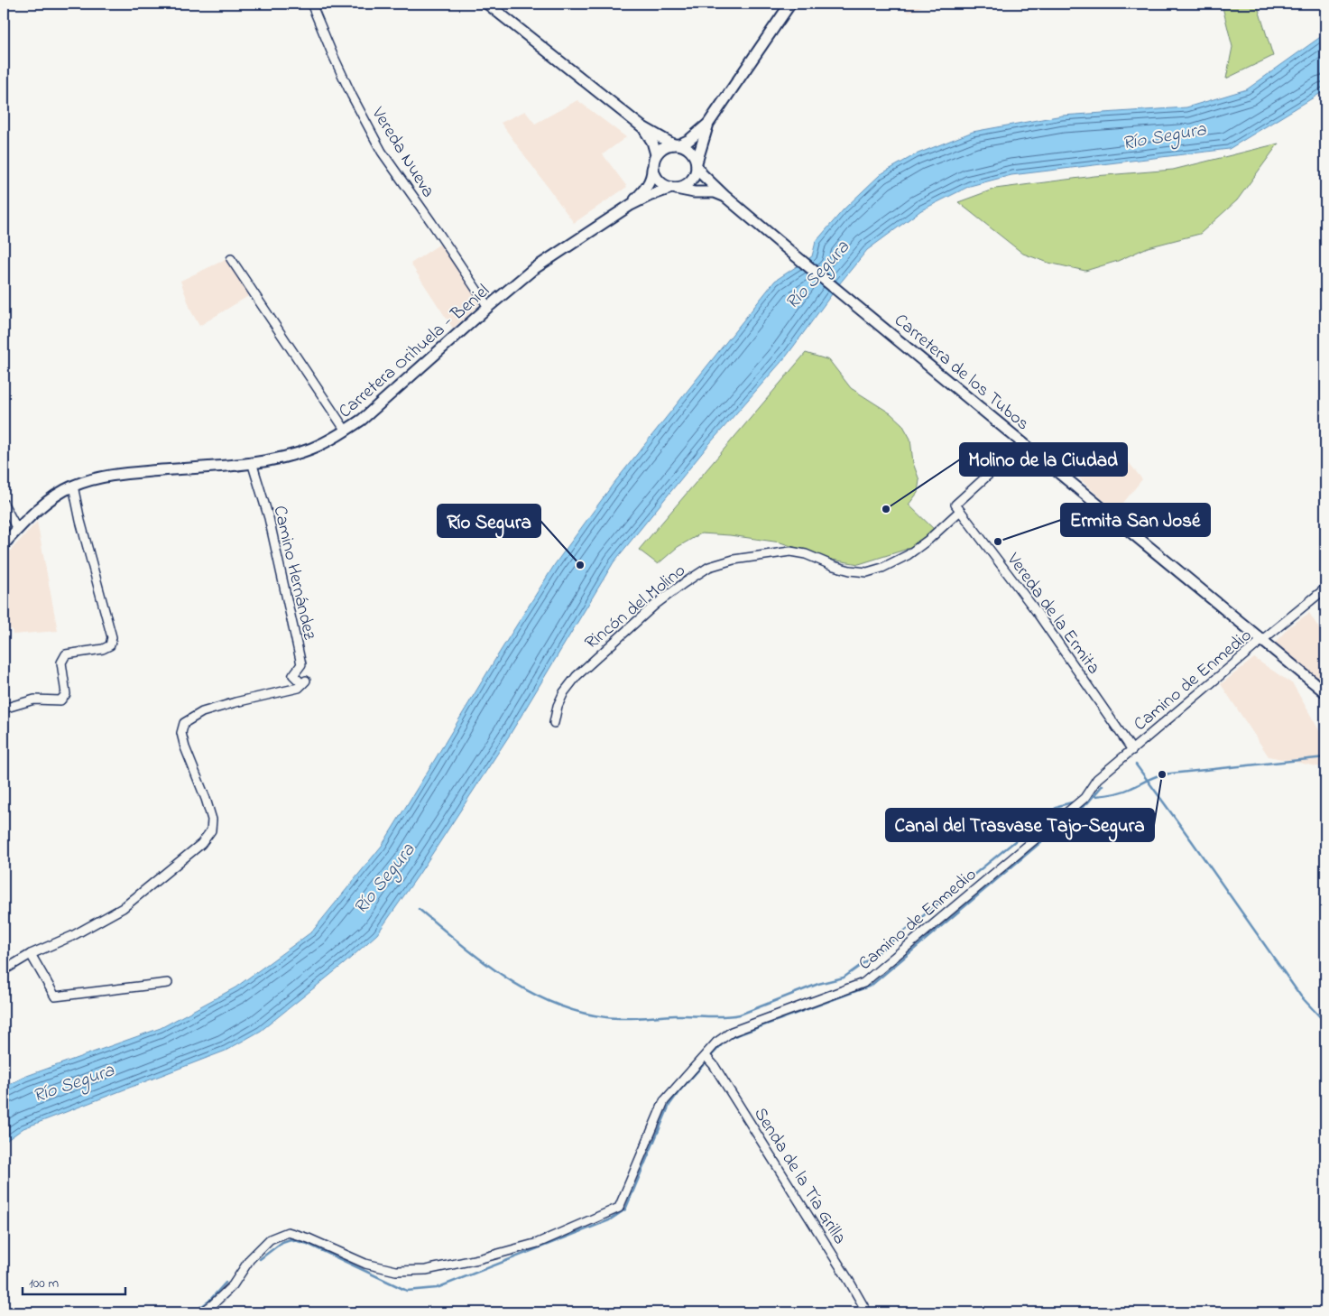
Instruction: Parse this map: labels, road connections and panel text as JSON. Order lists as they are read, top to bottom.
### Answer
{
  "streets": {
    "main road": ["Carretera Orihuela - Beniel", "Carretera de los Tubos"],
    "street": [
      "Vereda Nueva",
      "Camino Hernández",
      "Rincón del Molino",
      "Vereda de la Ermita",
      "Camino de Enmedio",
      "Senda de la Tía Grilla"
    ]
  },
  "crossings": [
    ["Vereda Nueva", "Carretera Orihuela - Beniel"],
    ["Carretera Orihuela - Beniel", "Carretera de los Tubos"],
    ["Carretera Orihuela - Beniel", "Camino Hernández"],
    ["Carretera de los Tubos", "Camino de Enmedio"],
    ["Rincón del Molino", "Vereda de la Ermita"],
    ["Vereda de la Ermita", "Camino de Enmedio"],
    ["Camino de Enmedio", "Senda de la Tía Grilla"]
  ],
  "water": ["Río Segura"],
  "places": [
    "Molino de la Ciudad",
    "Ermita San José",
    "Río Segura",
    "Canal del Trasvase Tajo-Segura"
  ],
  "scale_bar": "100 m"
}
